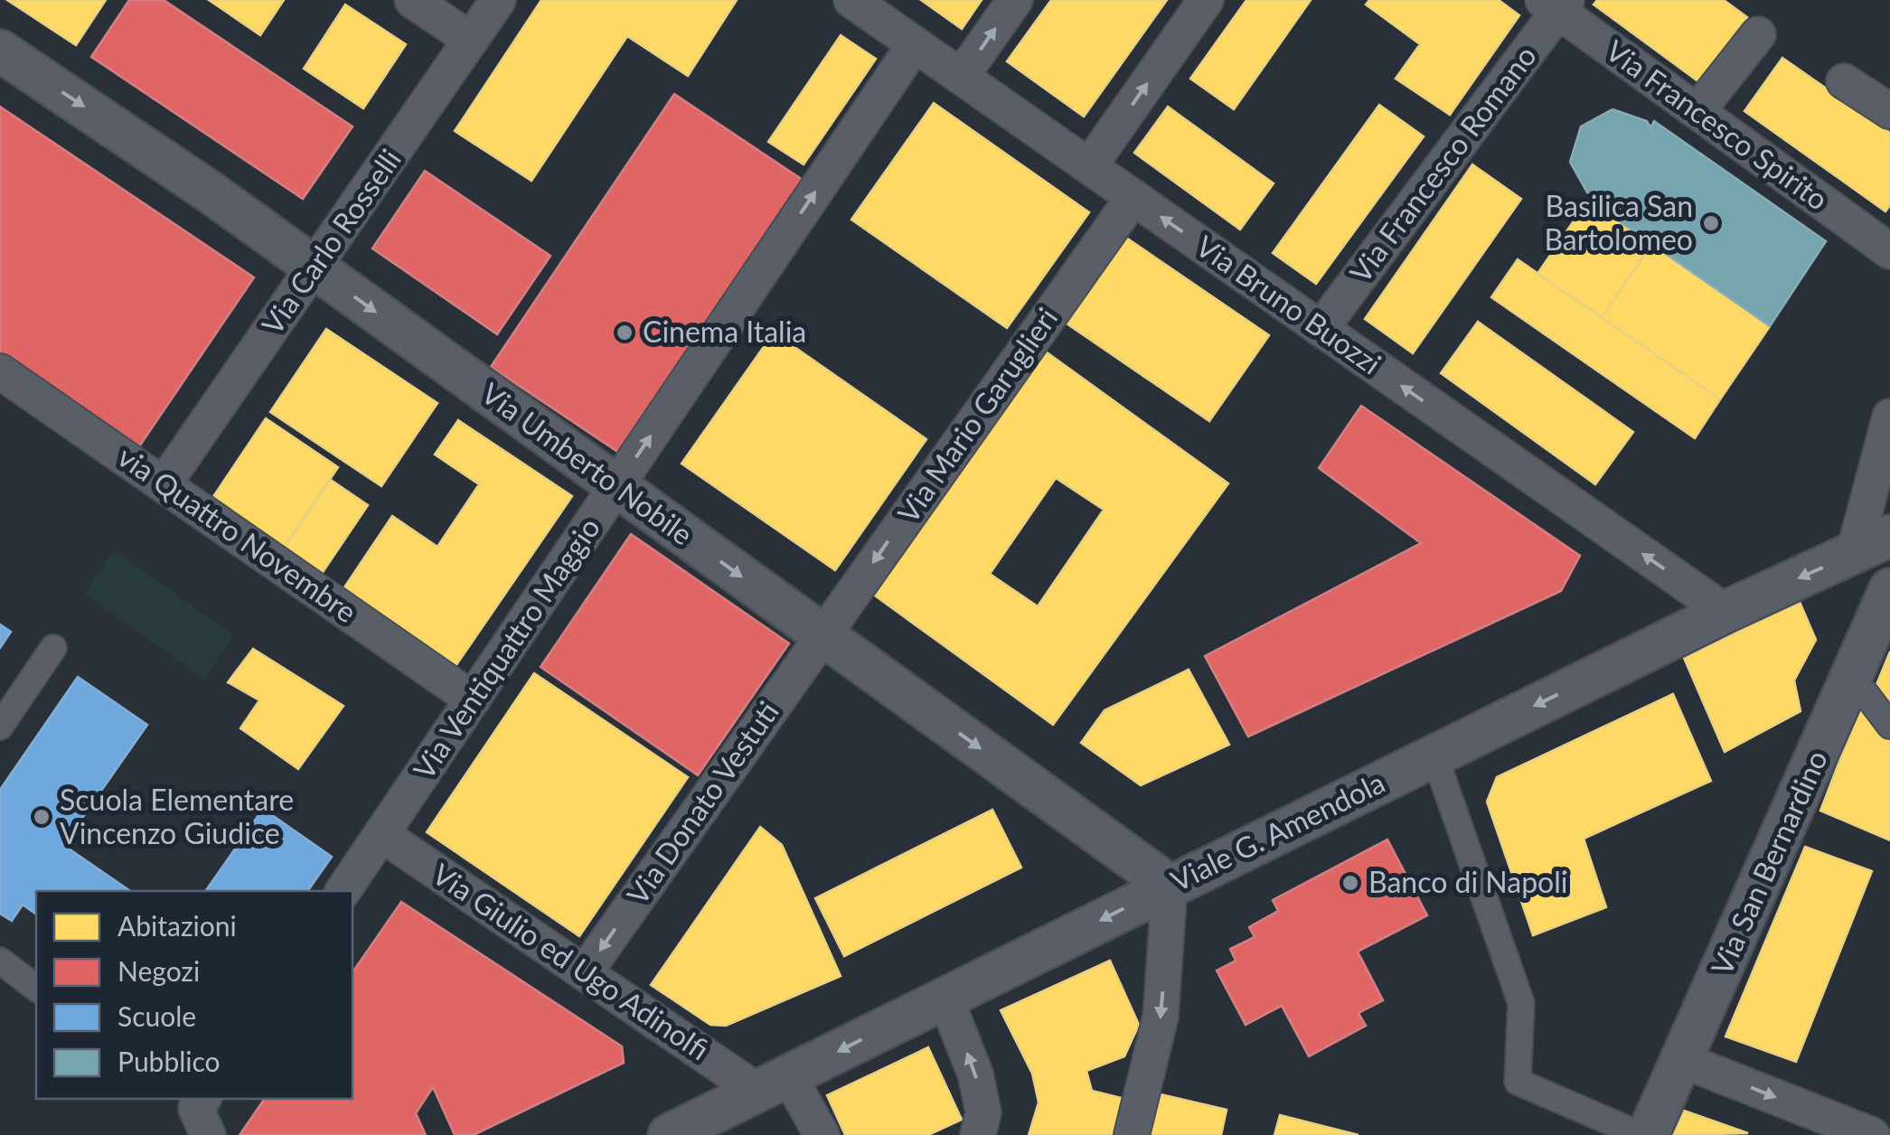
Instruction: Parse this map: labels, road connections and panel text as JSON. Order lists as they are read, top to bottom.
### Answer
{
  "streets": {
    "street": [
      "Via Francesco Spirito",
      "Via Francesco Romano",
      "Via Carlo Rosselli",
      "Via Bruno Buozzi",
      "Via Mario Garuglieri",
      "Via Umberto Nobile",
      "via Quattro Novembre",
      "Via Ventiquattro Maggio",
      "Via Donato Vestuti",
      "Viale G. Amendola",
      "Via San Bernardino",
      "Via Giulio ed Ugo Adinolfi"
    ]
  },
  "crossings": [
    ["Via Francesco Spirito", "Via Francesco Romano"],
    ["Via Francesco Romano", "Via Bruno Buozzi"],
    ["Via Carlo Rosselli", "Via Umberto Nobile"],
    ["Via Carlo Rosselli", "via Quattro Novembre"],
    ["Via Bruno Buozzi", "Via Mario Garuglieri"],
    ["Via Bruno Buozzi", "Via Ventiquattro Maggio"],
    ["Via Bruno Buozzi", "Viale G. Amendola"],
    ["Via Mario Garuglieri", "Via Umberto Nobile"],
    ["Via Mario Garuglieri", "Via Donato Vestuti"],
    ["Via Umberto Nobile", "Via Ventiquattro Maggio"],
    ["Via Umberto Nobile", "Via Donato Vestuti"],
    ["Via Umberto Nobile", "Viale G. Amendola"],
    ["via Quattro Novembre", "Via Ventiquattro Maggio"],
    ["Via Ventiquattro Maggio", "Via Giulio ed Ugo Adinolfi"],
    ["Via Donato Vestuti", "Via Giulio ed Ugo Adinolfi"],
    ["Viale G. Amendola", "Via Giulio ed Ugo Adinolfi"]
  ],
  "one_way": [
    "Via Bruno Buozzi",
    "Via Mario Garuglieri",
    "Via Umberto Nobile",
    "Via Ventiquattro Maggio",
    "Via Donato Vestuti",
    "Viale G. Amendola"
  ],
  "places": [
    "Basilica San Bartolomeo",
    "Cinema Italia",
    "Scuola Elementare Vincenzo Giudice",
    "Banco di Napoli"
  ],
  "legend": [
    "Abitazioni",
    "Negozi",
    "Scuole",
    "Pubblico"
  ]
}
